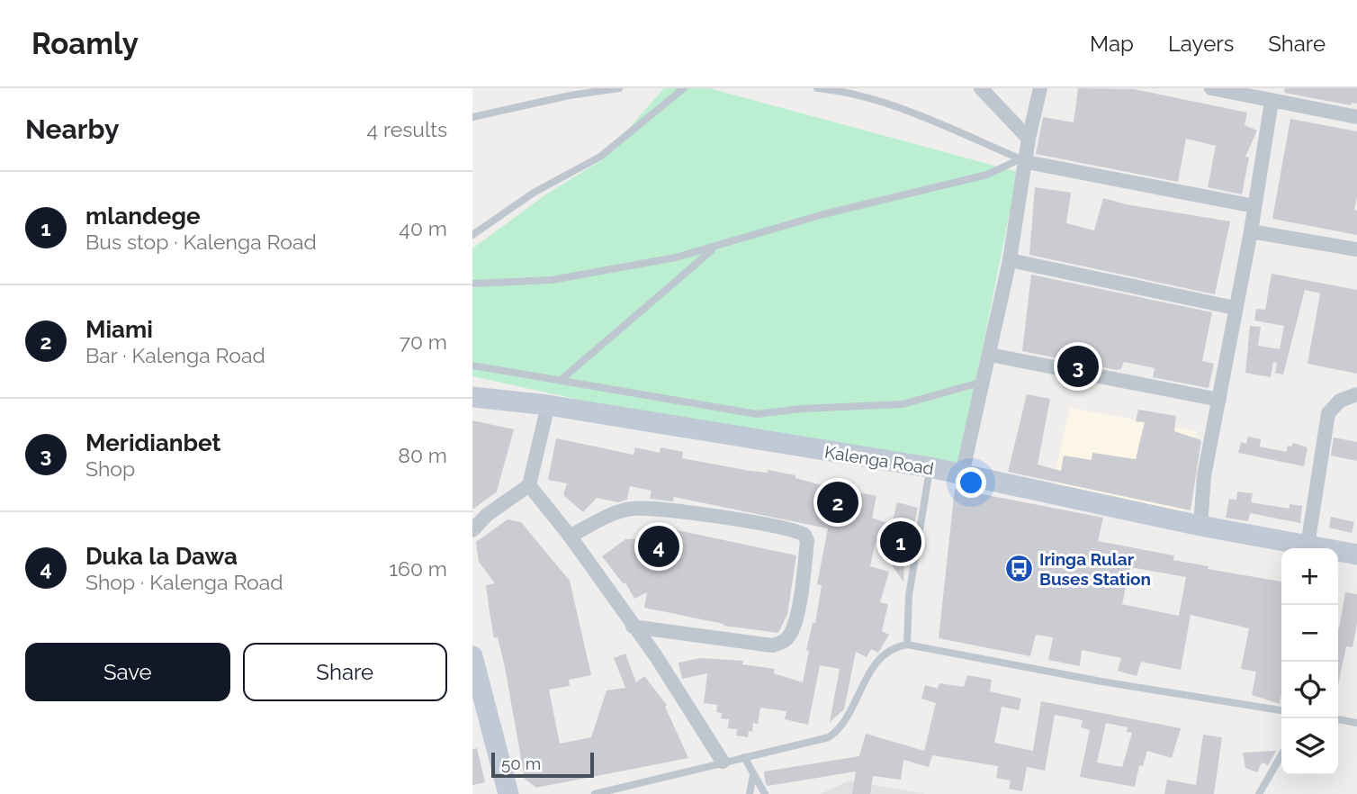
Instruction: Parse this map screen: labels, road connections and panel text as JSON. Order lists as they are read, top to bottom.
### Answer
{
  "streets": {
    "main road": ["Kalenga Road"]
  },
  "places": {
    "bus stop": ["Iringa Rular Buses Station"]
  },
  "scale_bar": "50 m",
  "page": {
    "header": "Roamly",
    "nav": ["Map", "Layers", "Share"],
    "heading": ["Nearby", "4 results"],
    "list": [
      {
        "mark": "1",
        "name": "mlandege",
        "note": "Bus stop · Kalenga Road",
        "value": "40 m"
      },
      {
        "mark": "2",
        "name": "Miami",
        "note": "Bar · Kalenga Road",
        "value": "70 m"
      },
      {
        "mark": "3",
        "name": "Meridianbet",
        "note": "Shop",
        "value": "80 m"
      },
      {
        "mark": "4",
        "name": "Duka la Dawa",
        "note": "Shop · Kalenga Road",
        "value": "160 m"
      }
    ],
    "pins": [
      "3",
      "2",
      "1",
      "4"
    ],
    "map_buttons": ["+", "−"],
    "buttons": ["Save", "Share"],
    "scale": "50 m"
  }
}
